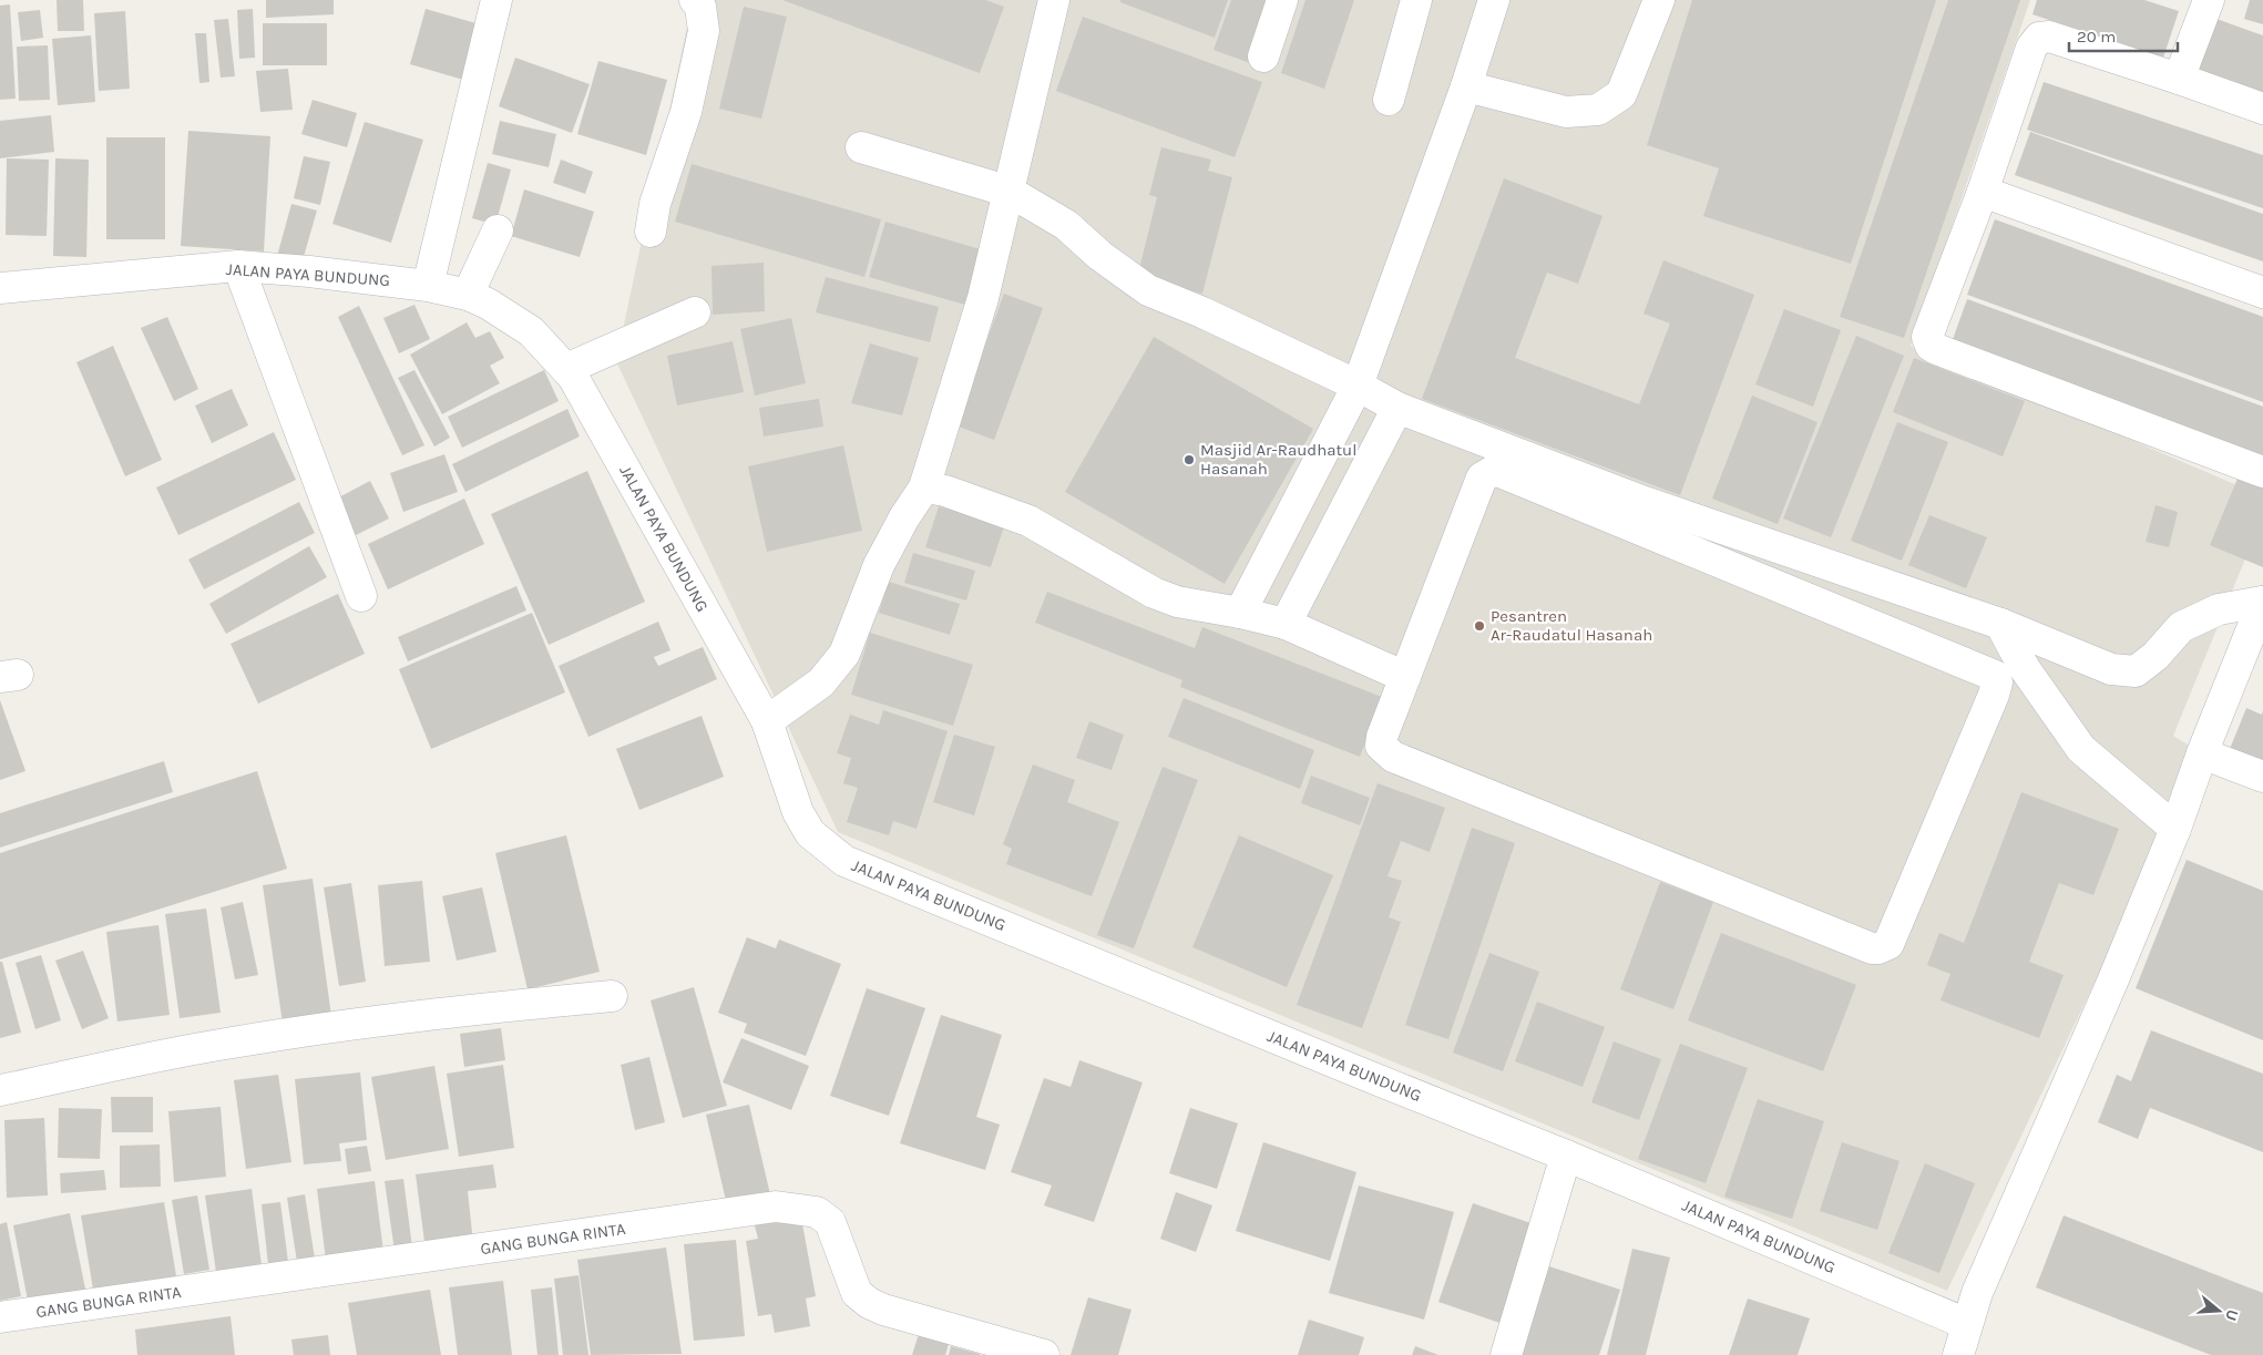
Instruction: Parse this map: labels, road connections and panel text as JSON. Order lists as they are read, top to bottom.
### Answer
{
  "streets": {
    "street": ["JALAN PAYA BUNDUNG", "GANG BUNGA RINTA"]
  },
  "places": ["Masjid Ar-Raudhatul Hasanah", "Pesantren Ar-Raudatul Hasanah"],
  "scale_bar": "20 m",
  "north": "right"
}
